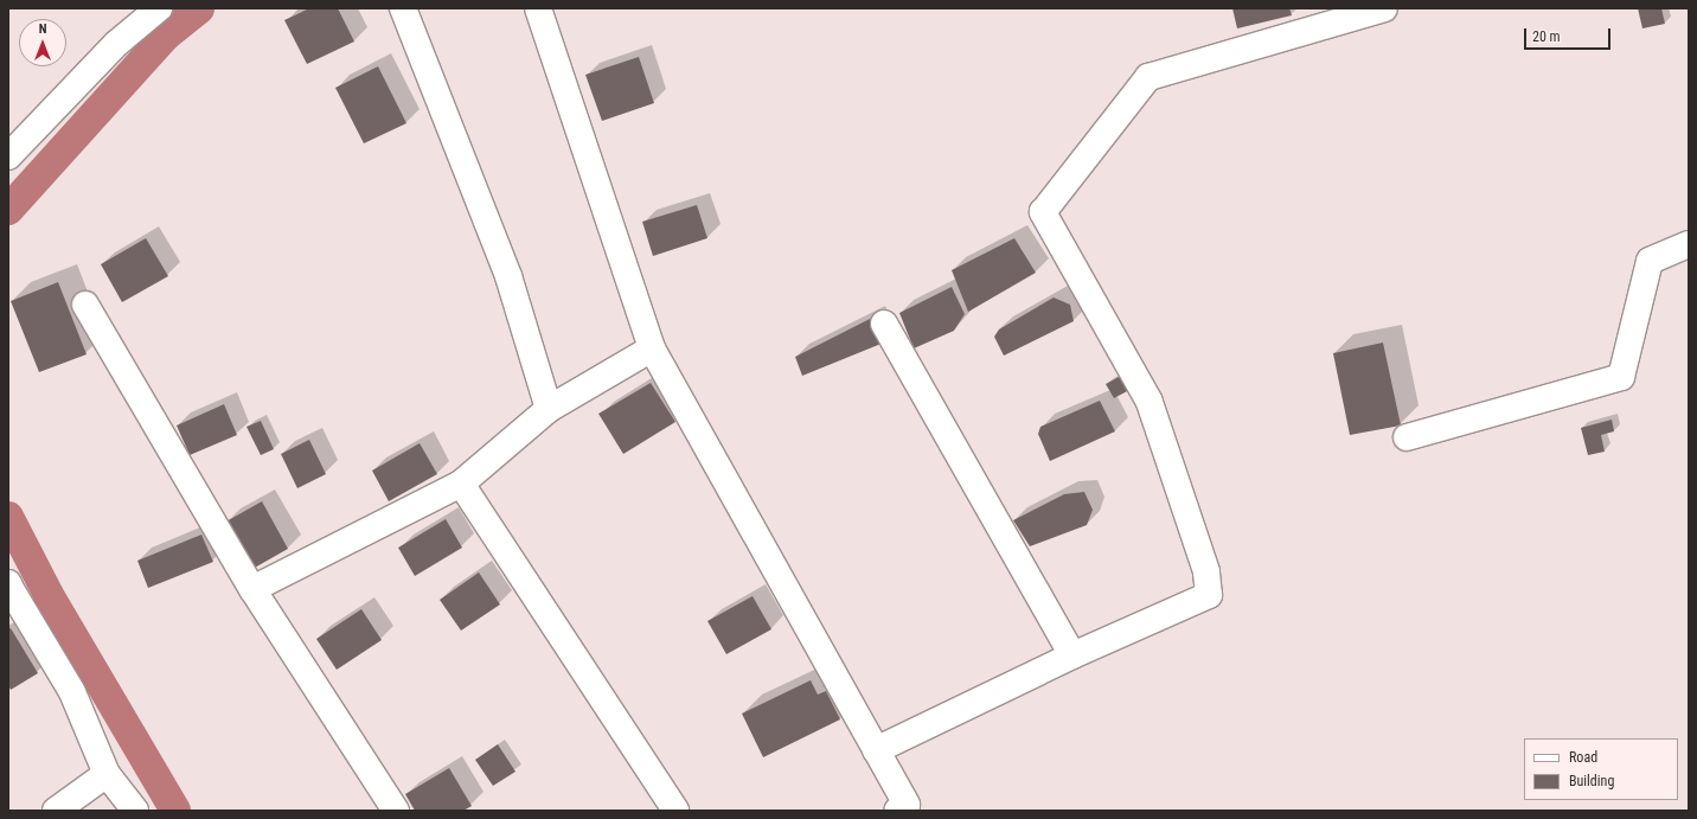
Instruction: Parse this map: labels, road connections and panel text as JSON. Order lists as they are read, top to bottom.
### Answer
{
  "legend": ["Road", "Building"],
  "scale_bar": "20 m",
  "north": "top"
}
